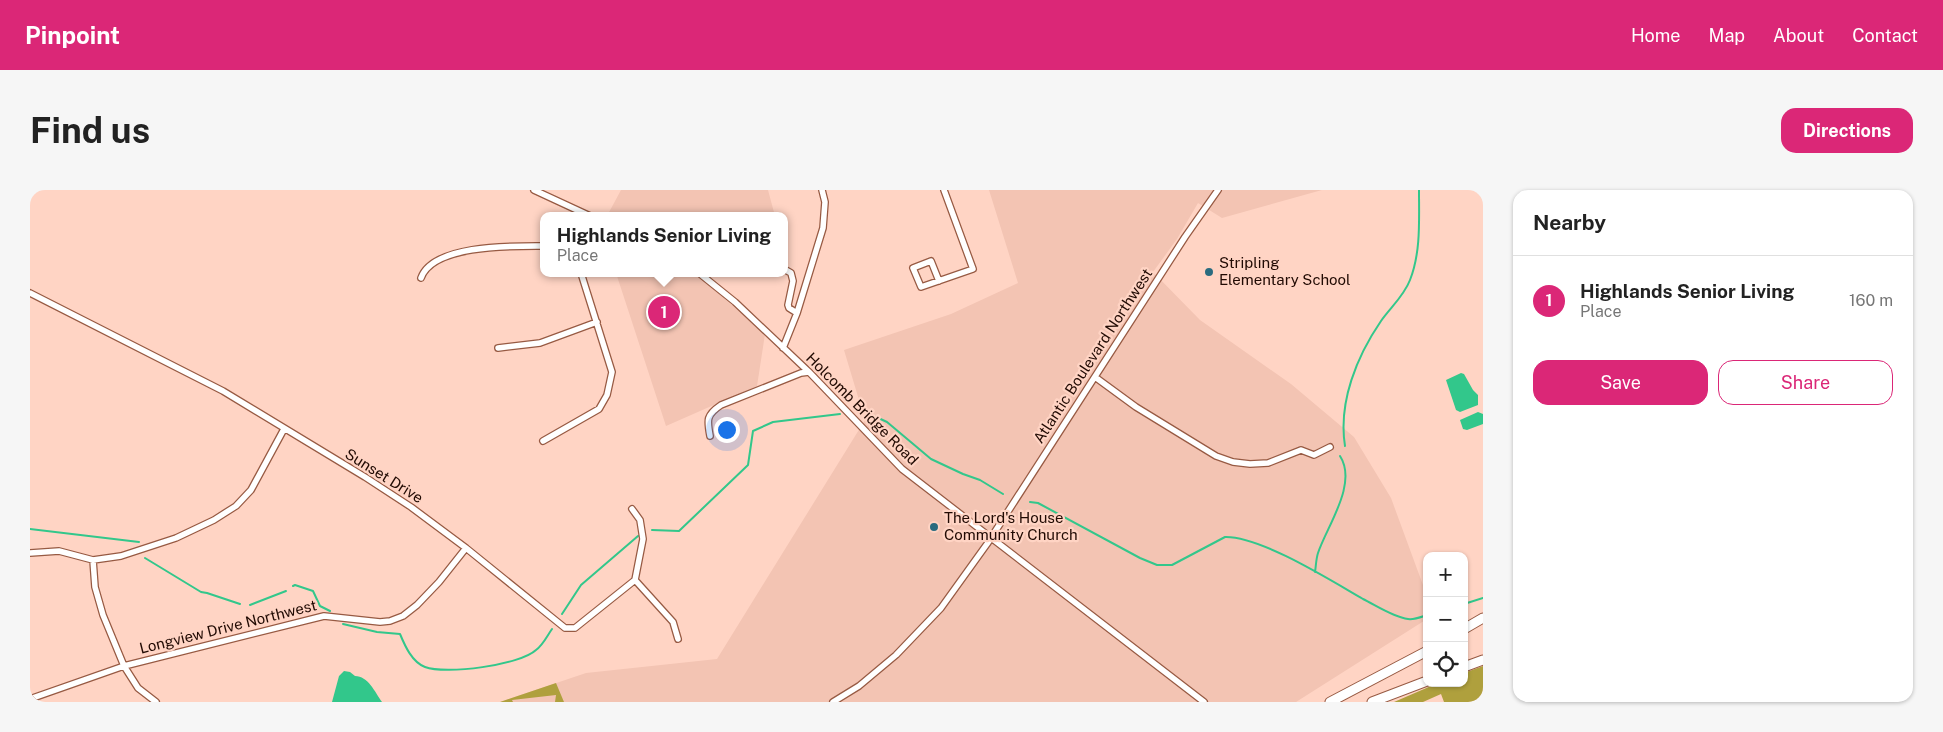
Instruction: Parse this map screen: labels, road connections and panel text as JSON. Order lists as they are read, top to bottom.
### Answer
{
  "streets": {
    "street": [
      "Atlantic Boulevard Northwest",
      "Holcomb Bridge Road",
      "Sunset Drive",
      "Longview Drive Northwest"
    ]
  },
  "crossings": [
    ["Atlantic Boulevard Northwest", "Holcomb Bridge Road"],
    ["Sunset Drive", "Longview Drive Northwest"]
  ],
  "places": ["Stripling Elementary School", "The Lord's House Community Church"],
  "page": {
    "header": "Pinpoint",
    "nav": [
      "Home",
      "Map",
      "About",
      "Contact"
    ],
    "buttons": [
      "Directions",
      ["Save", "Share"]
    ],
    "title": "Find us",
    "heading": "Nearby",
    "popup": ["Highlands Senior Living", "Place"],
    "list": [
      {
        "mark": "1",
        "name": "Highlands Senior Living",
        "note": "Place",
        "value": "160 m"
      }
    ],
    "pins": "1",
    "map_buttons": ["+", "−"]
  }
}
